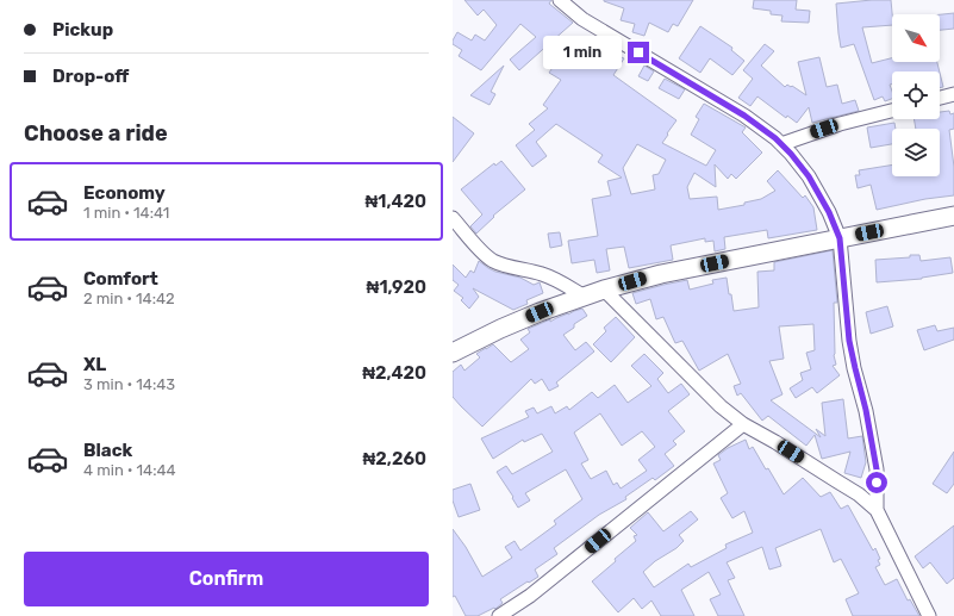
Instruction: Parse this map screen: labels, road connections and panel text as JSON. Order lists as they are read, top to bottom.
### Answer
{
  "north": "bottom right",
  "page": {
    "banner": ["Pickup", "Drop-off"],
    "bubble": "1 min",
    "heading": "Choose a ride",
    "list": [
      {
        "name": "Economy",
        "note": "1 min · 14:41",
        "value": "₦1,420"
      },
      {
        "name": "Comfort",
        "note": "2 min · 14:42",
        "value": "₦1,920"
      },
      {
        "name": "XL",
        "note": "3 min · 14:43",
        "value": "₦2,420"
      },
      {
        "name": "Black",
        "note": "4 min · 14:44",
        "value": "₦2,260"
      }
    ],
    "buttons": "Confirm"
  }
}
